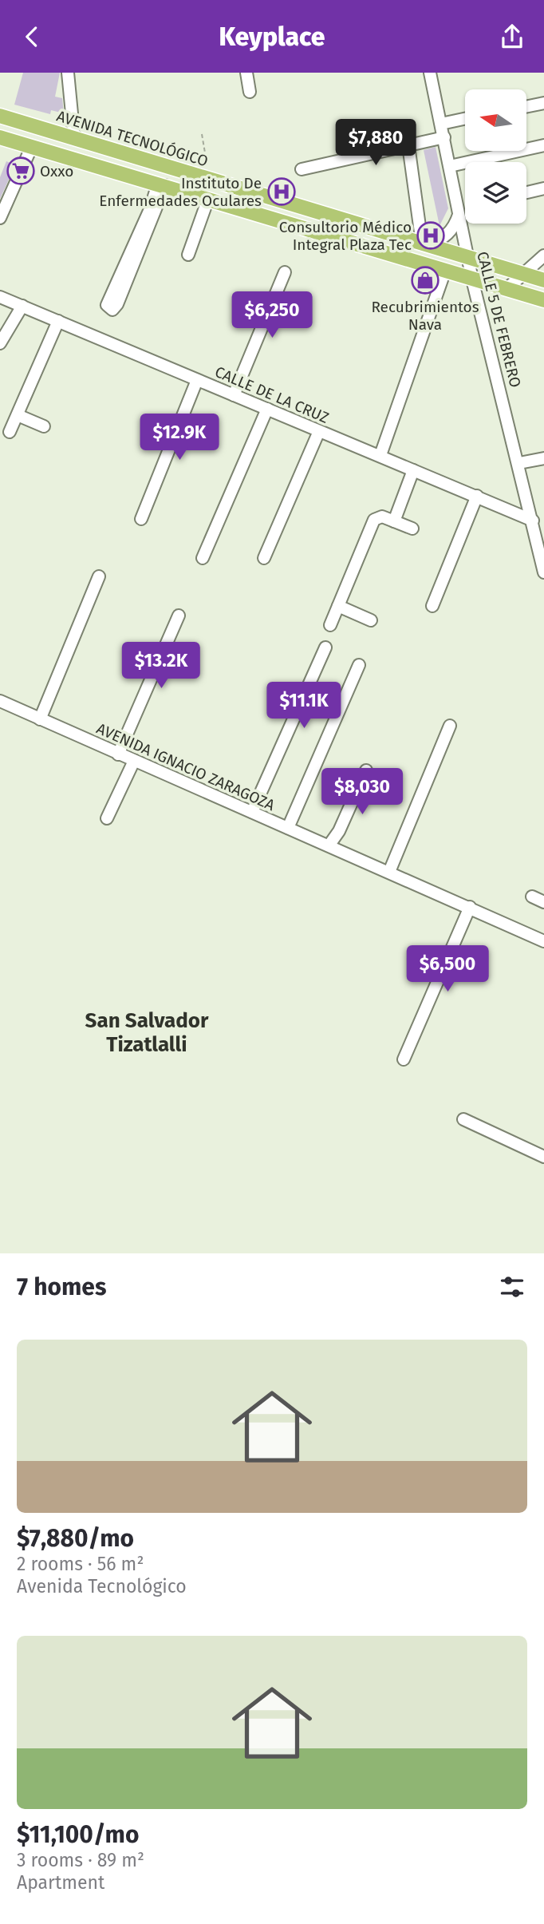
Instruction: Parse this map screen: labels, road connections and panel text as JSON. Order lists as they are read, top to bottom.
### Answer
{
  "streets": {
    "main road": ["AVENIDA TECNOLÓGICO"],
    "street": ["CALLE 5 DE FEBRERO", "CALLE DE LA CRUZ", "AVENIDA IGNACIO ZARAGOZA"]
  },
  "crossings": [
    ["AVENIDA TECNOLÓGICO", "CALLE 5 DE FEBRERO"],
    ["CALLE 5 DE FEBRERO", "CALLE DE LA CRUZ"]
  ],
  "districts": ["San Salvador Tizatlalli"],
  "places": {
    "supermarket": ["Oxxo"],
    "hospital": ["Instituto De Enfermedades Oculares", "Consultorio Médico Integral Plaza Tec"],
    "shop": ["Recubrimientos Nava"]
  },
  "north": "left",
  "page": {
    "header": "Keyplace",
    "price": [
      "$7,880",
      "$6,250",
      "$12.9K",
      "$13.2K",
      "$11.1K",
      "$8,030",
      "$6,500"
    ],
    "heading": "7 homes",
    "list": [
      {
        "name": "$7,880/mo",
        "note": "2 rooms · 56 m² · Avenida Tecnológico"
      },
      {
        "name": "$11,100/mo",
        "note": "3 rooms · 89 m² · Apartment"
      }
    ]
  }
}
